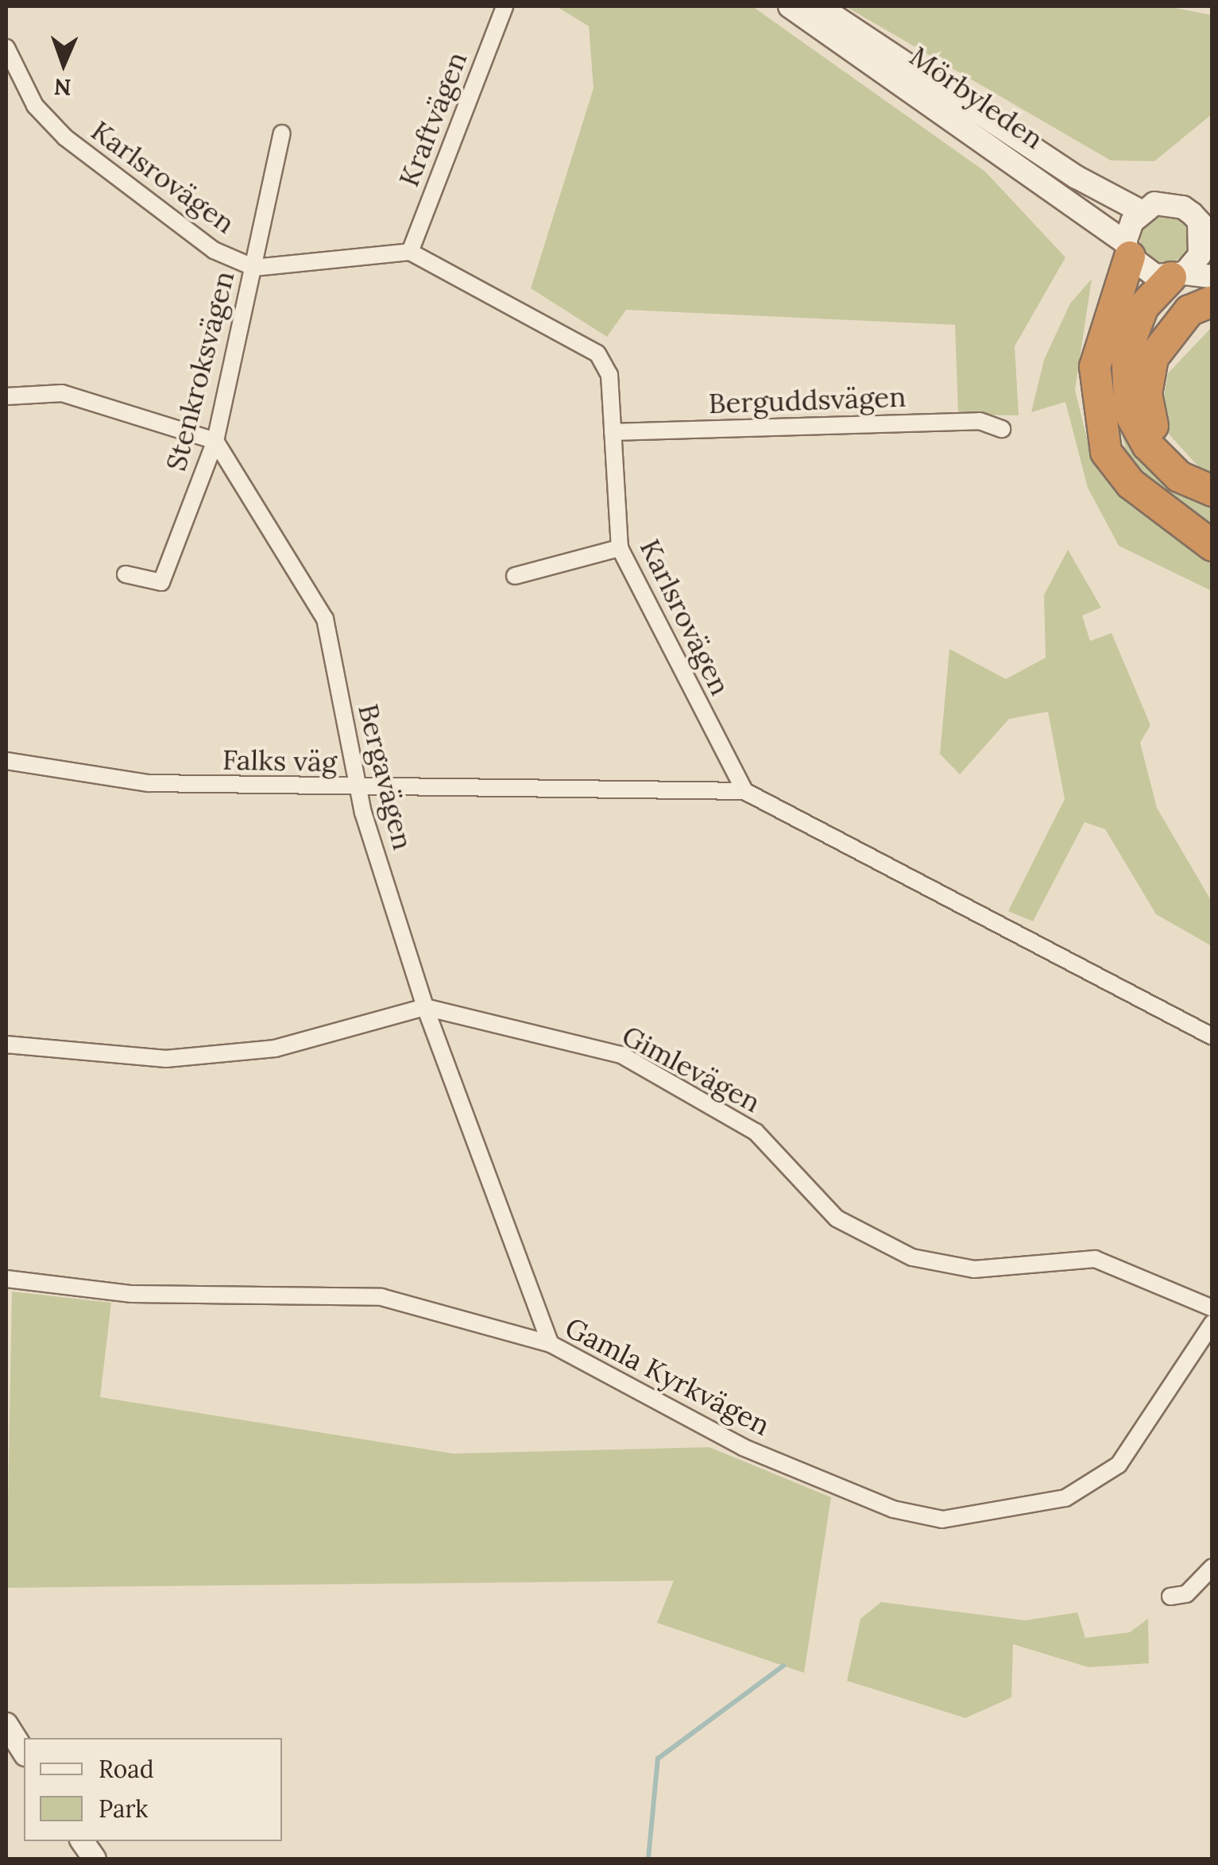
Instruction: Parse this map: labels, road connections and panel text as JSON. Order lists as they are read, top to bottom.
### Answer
{
  "streets": {
    "street": [
      "Mörbyleden",
      "Kraftvägen",
      "Karlsrovägen",
      "Stenkroksvägen",
      "Berguddsvägen",
      "Falks väg",
      "Bergavägen",
      "Gimlevägen",
      "Gamla Kyrkvägen"
    ]
  },
  "crossings": [
    ["Kraftvägen", "Karlsrovägen"],
    ["Karlsrovägen", "Stenkroksvägen"],
    ["Karlsrovägen", "Berguddsvägen"],
    ["Karlsrovägen", "Falks väg"],
    ["Stenkroksvägen", "Bergavägen"],
    ["Falks väg", "Bergavägen"],
    ["Bergavägen", "Gimlevägen"],
    ["Bergavägen", "Gamla Kyrkvägen"]
  ],
  "legend": ["Road", "Park"],
  "north": "bottom"
}
